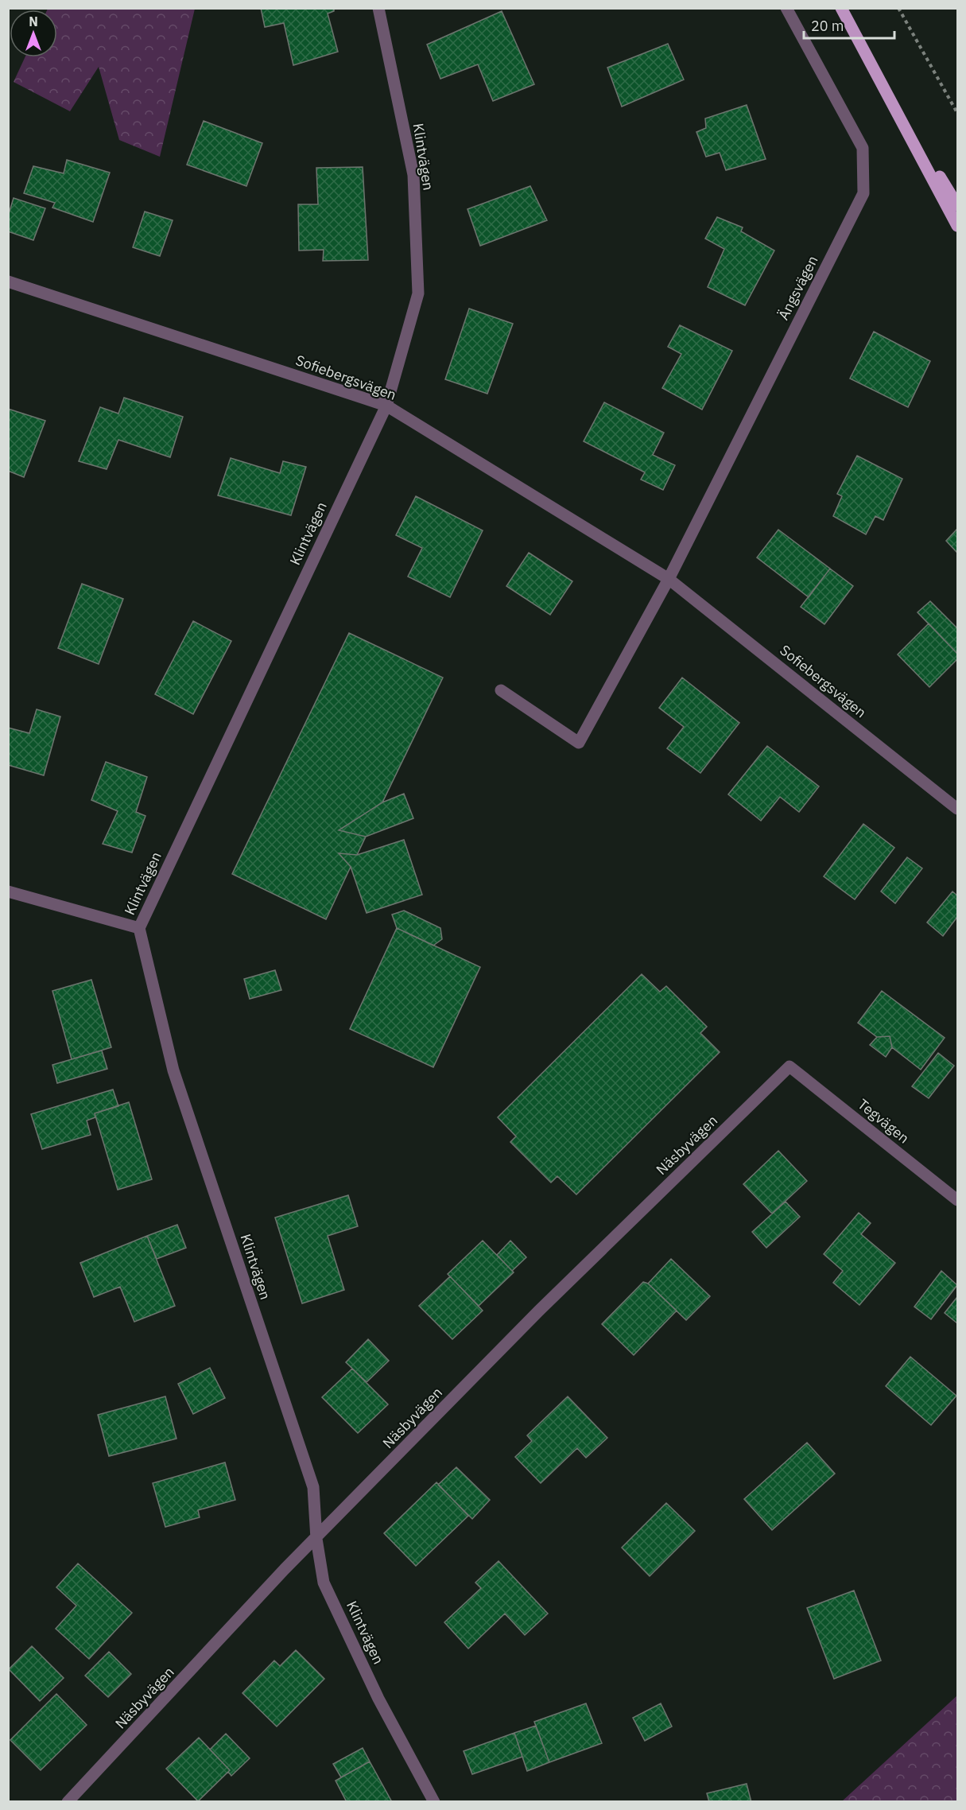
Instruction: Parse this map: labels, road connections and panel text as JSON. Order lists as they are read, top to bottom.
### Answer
{
  "streets": {
    "street": [
      "Klintvägen",
      "Ängsvägen",
      "Sofiebergsvägen",
      "Tegvägen",
      "Näsbyvägen"
    ]
  },
  "crossings": [
    ["Klintvägen", "Sofiebergsvägen"],
    ["Klintvägen", "Näsbyvägen"],
    ["Ängsvägen", "Sofiebergsvägen"],
    ["Tegvägen", "Näsbyvägen"]
  ],
  "scale_bar": "20 m",
  "north": "top"
}
